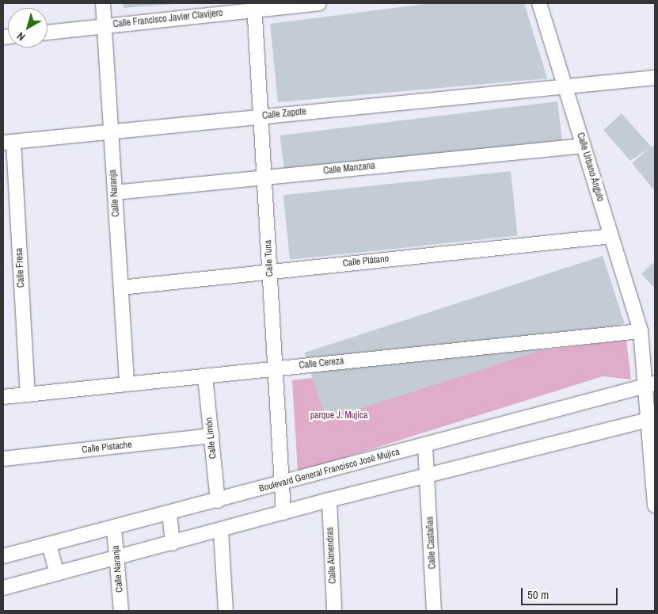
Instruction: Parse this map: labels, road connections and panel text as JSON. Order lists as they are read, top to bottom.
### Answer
{
  "streets": {
    "street": [
      "Calle Francisco Javier Clavijero",
      "Calle Zapote",
      "Calle Urbano Ángulo",
      "Calle Manzana",
      "Calle Naranja",
      "Calle Tuna",
      "Calle Plátano",
      "Calle Fresa",
      "Calle Cereza",
      "Calle Limón",
      "Calle Pistache",
      "Boulevard General Francisco José Mujica",
      "Calle Castañas",
      "Calle Almendras"
    ]
  },
  "crossings": [
    ["Calle Francisco Javier Clavijero", "Calle Naranja"],
    ["Calle Francisco Javier Clavijero", "Calle Tuna"],
    ["Calle Zapote", "Calle Urbano Ángulo"],
    ["Calle Zapote", "Calle Naranja"],
    ["Calle Zapote", "Calle Tuna"],
    ["Calle Zapote", "Calle Fresa"],
    ["Calle Urbano Ángulo", "Calle Manzana"],
    ["Calle Urbano Ángulo", "Calle Plátano"],
    ["Calle Urbano Ángulo", "Calle Cereza"],
    ["Calle Urbano Ángulo", "Boulevard General Francisco José Mujica"],
    ["Calle Manzana", "Calle Naranja"],
    ["Calle Manzana", "Calle Tuna"],
    ["Calle Naranja", "Calle Plátano"],
    ["Calle Naranja", "Calle Cereza"],
    ["Calle Naranja", "Boulevard General Francisco José Mujica"],
    ["Calle Tuna", "Calle Plátano"],
    ["Calle Tuna", "Calle Cereza"],
    ["Calle Tuna", "Boulevard General Francisco José Mujica"],
    ["Calle Fresa", "Calle Cereza"],
    ["Calle Cereza", "Calle Limón"],
    ["Calle Limón", "Calle Pistache"],
    ["Calle Limón", "Boulevard General Francisco José Mujica"],
    ["Boulevard General Francisco José Mujica", "Calle Castañas"]
  ],
  "parks": ["parque J. Mujica"],
  "scale_bar": "50 m",
  "north": "bottom left"
}
